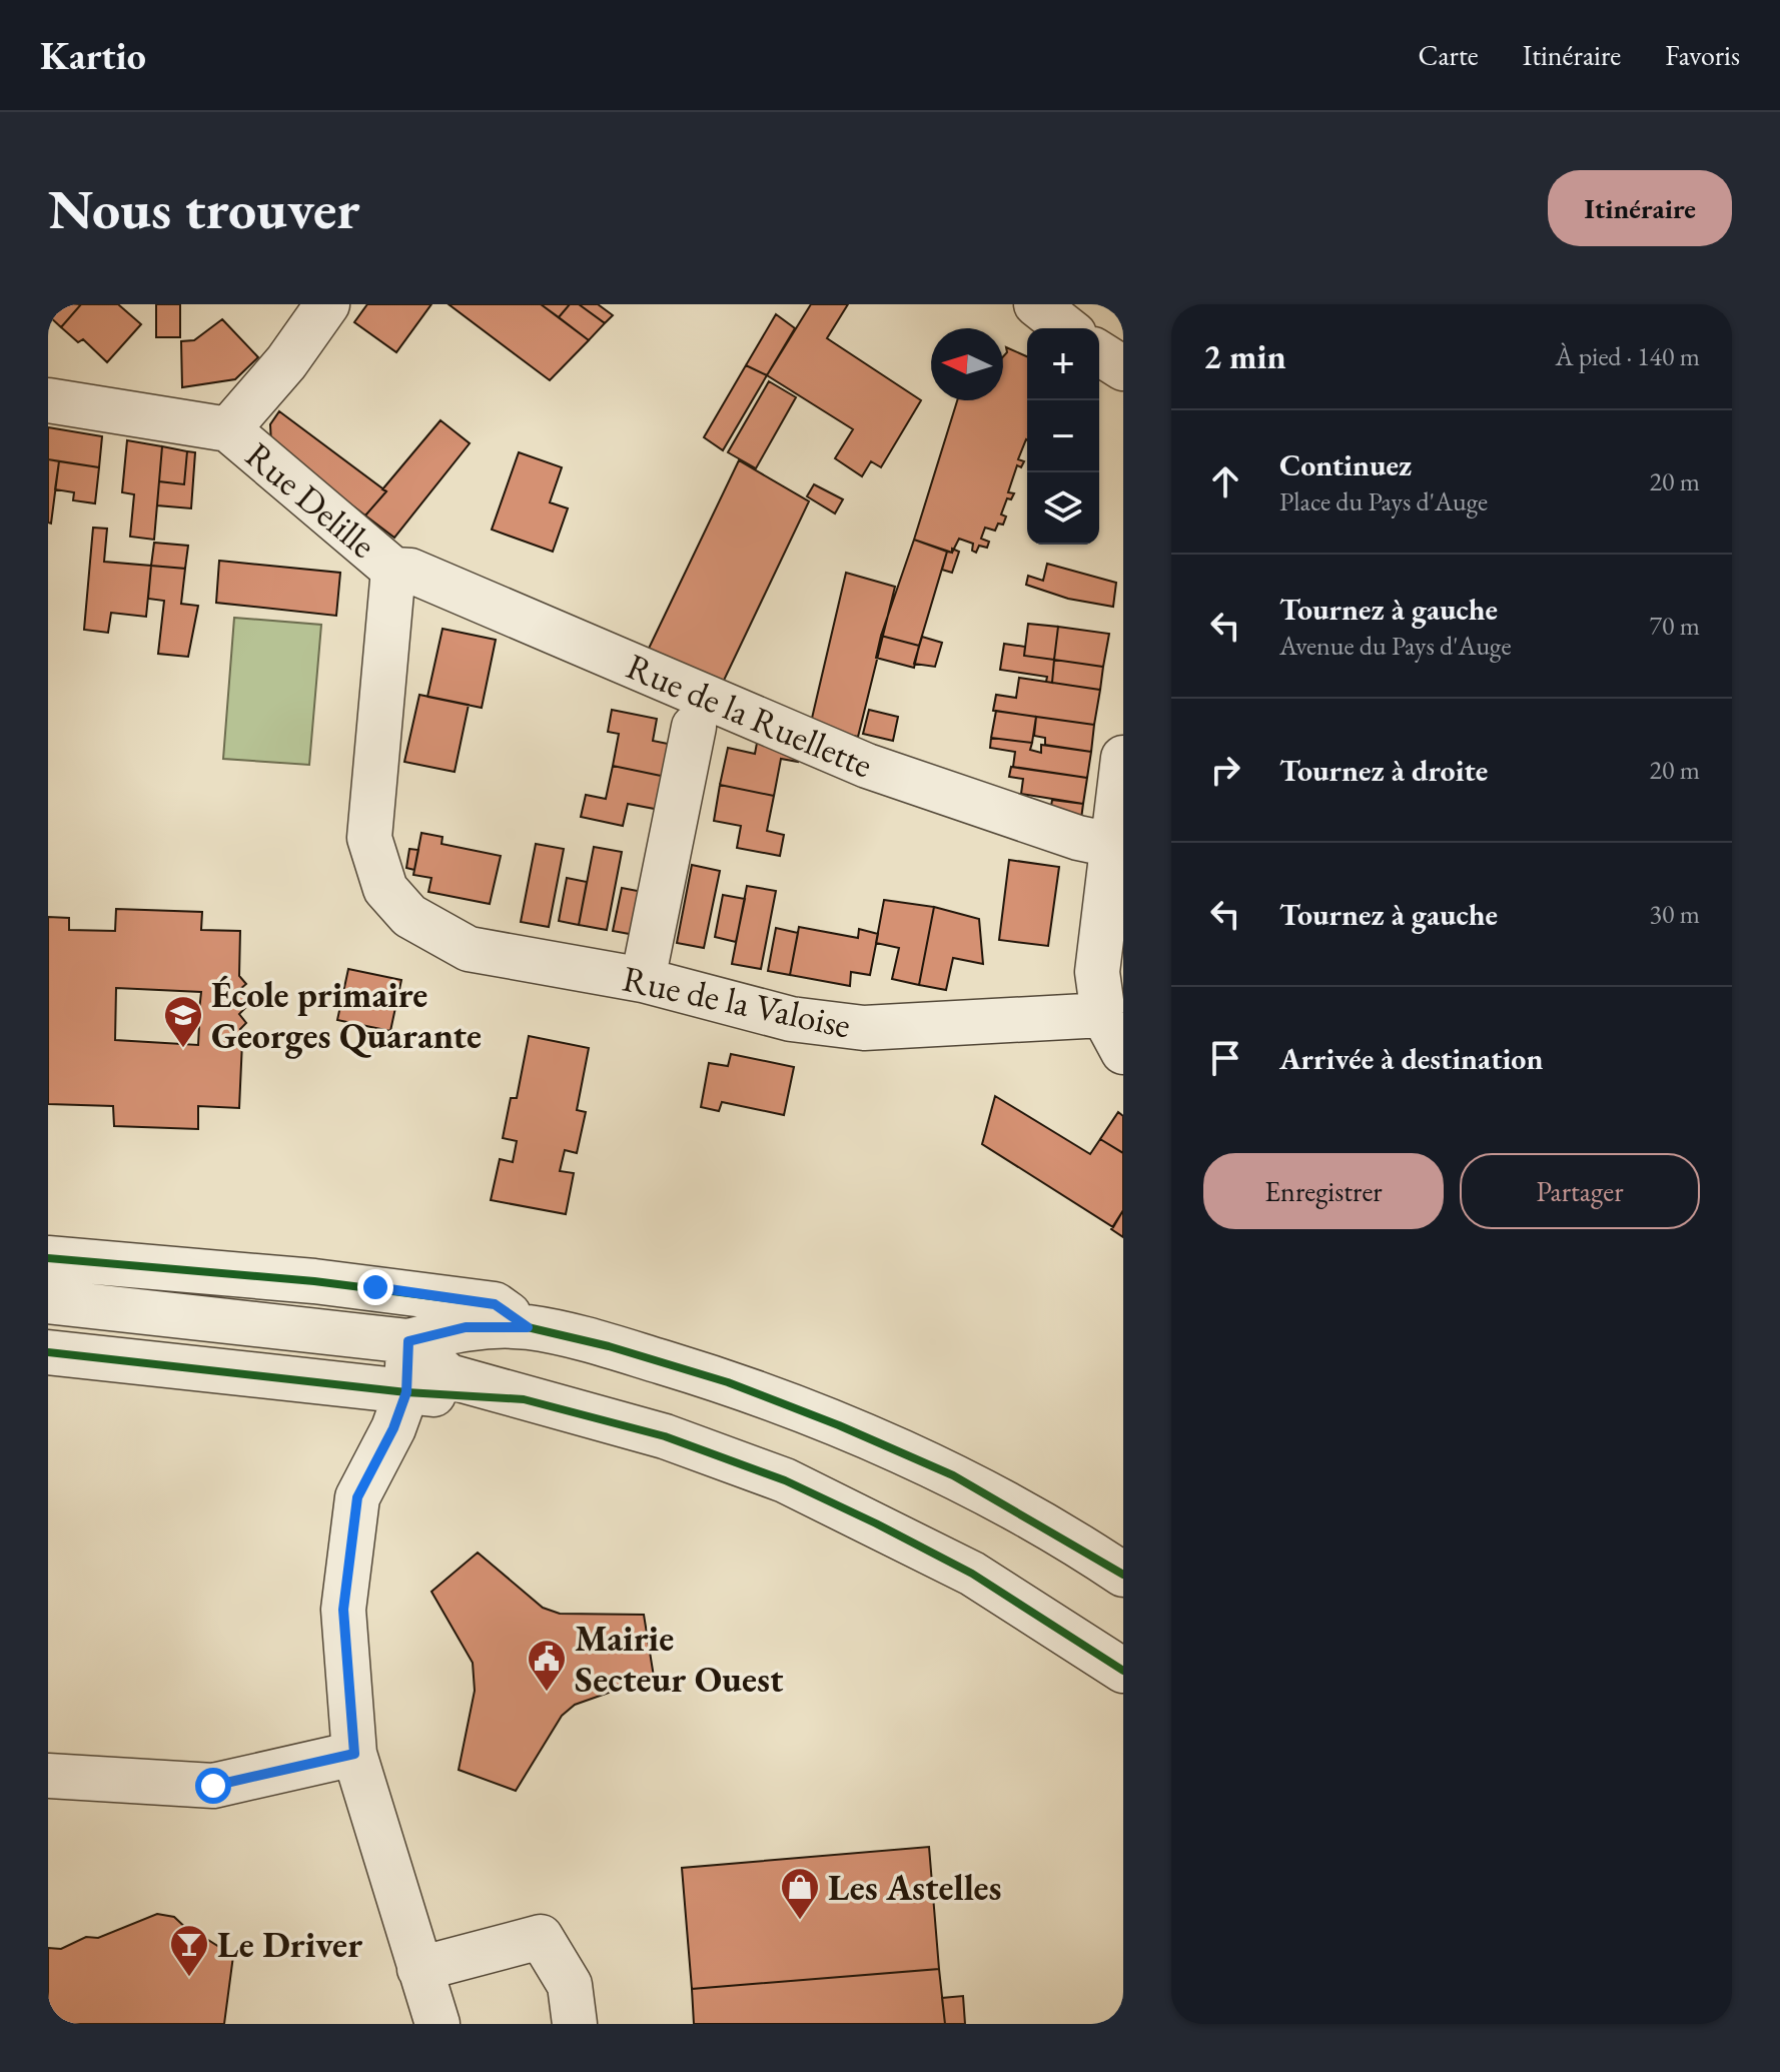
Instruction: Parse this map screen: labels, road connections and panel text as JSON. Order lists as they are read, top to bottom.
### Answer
{
  "streets": {
    "street": ["Rue Delille", "Rue de la Ruellette", "Rue de la Valoise"]
  },
  "crossings": [
    ["Rue Delille", "Rue de la Ruellette"],
    ["Rue Delille", "Rue de la Valoise"],
    ["Rue de la Ruellette", "Rue de la Valoise"]
  ],
  "places": {
    "school or university": ["École primaire Georges Quarante"],
    "public building": ["Mairie Secteur Ouest"],
    "shop": ["Les Astelles"],
    "bar": ["Le Driver"]
  },
  "north": "left",
  "page": {
    "header": "Kartio",
    "nav": ["Carte", "Itinéraire", "Favoris"],
    "buttons": [
      "Itinéraire",
      ["Enregistrer", "Partager"]
    ],
    "title": "Nous trouver",
    "heading": ["2 min", "À pied · 140 m"],
    "map_buttons": ["+", "−"],
    "list": [
      ["Continuez", "Place du Pays d'Auge", "20 m"],
      ["Tournez à gauche", "Avenue du Pays d'Auge", "70 m"],
      ["Tournez à droite", "20 m"],
      ["Tournez à gauche", "30 m"],
      "Arrivée à destination"
    ]
  }
}
